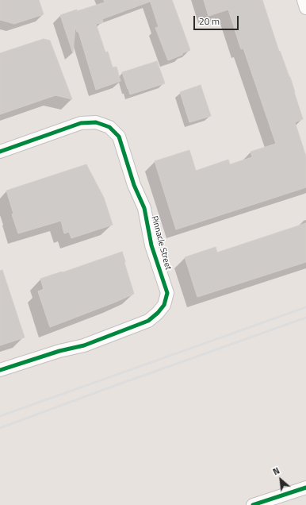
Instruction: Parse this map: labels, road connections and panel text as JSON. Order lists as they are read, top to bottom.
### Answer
{
  "streets": {
    "street": ["Pinnacle Street"]
  },
  "scale_bar": "20 m",
  "north": "top left"
}
